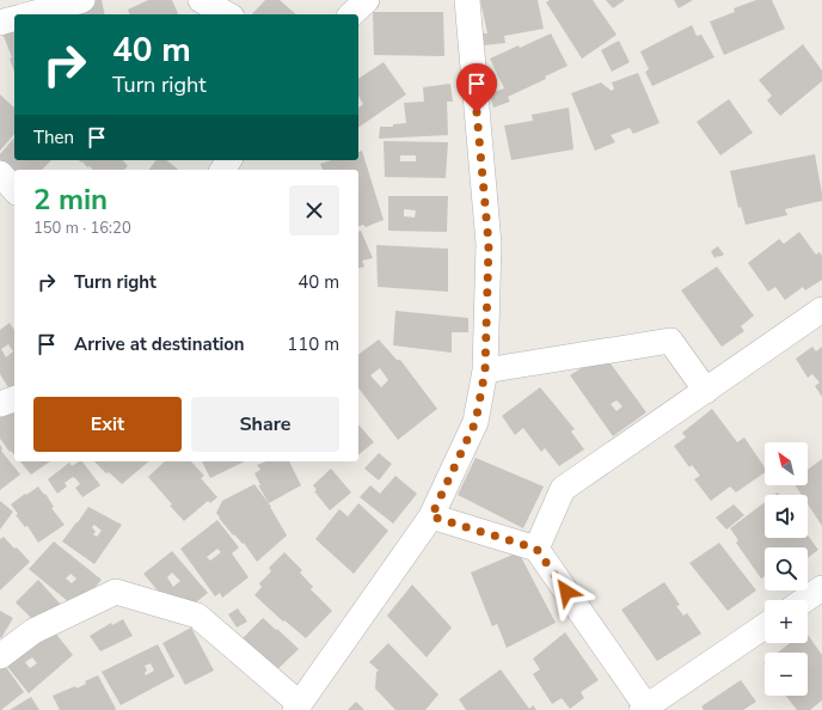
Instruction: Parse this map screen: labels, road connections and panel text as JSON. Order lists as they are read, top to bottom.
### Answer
{
  "north": "top left",
  "page": {
    "turn": ["40 m", "Turn right"],
    "then": "Then",
    "heading": ["2 min", "150 m · 16:20"],
    "list": [
      {
        "name": "Turn right",
        "value": "40 m"
      },
      {
        "name": "Arrive at destination",
        "value": "110 m"
      }
    ],
    "buttons": ["Exit", "Share"],
    "map_buttons": ["+", "−"]
  }
}
